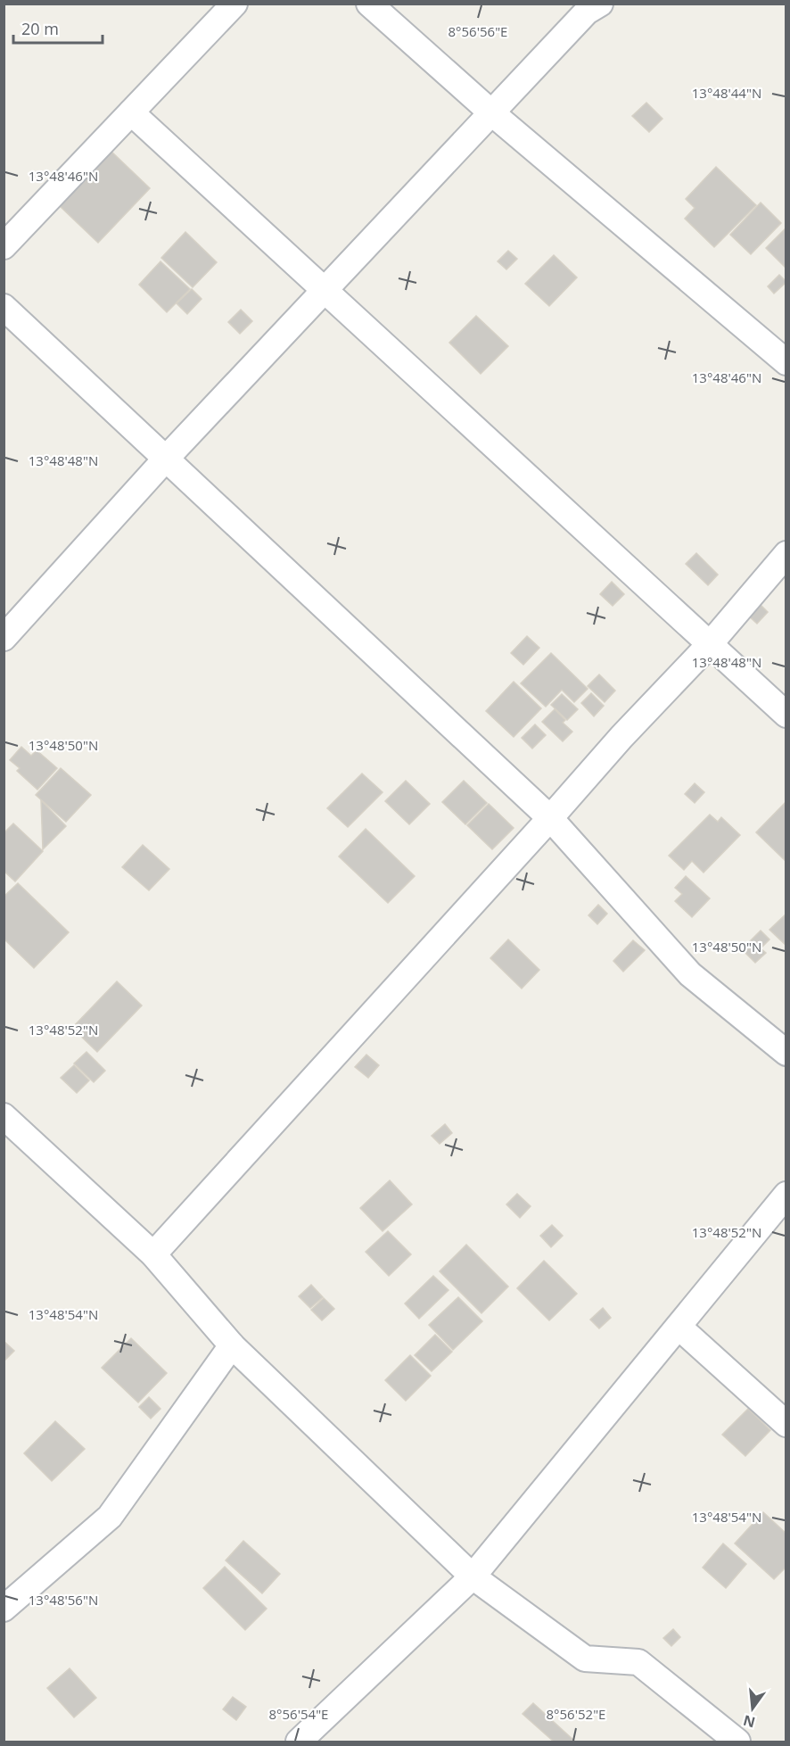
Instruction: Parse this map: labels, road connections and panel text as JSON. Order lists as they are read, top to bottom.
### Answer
{
  "scale_bar": "20 m",
  "north": "bottom",
  "coordinates": [
    "8°56'56\"E",
    "13°48'44\"N",
    "13°48'46\"N",
    "13°48'48\"N",
    "13°48'50\"N",
    "13°48'52\"N",
    "13°48'54\"N",
    "13°48'56\"N",
    "8°56'54\"E",
    "8°56'52\"E"
  ]
}
